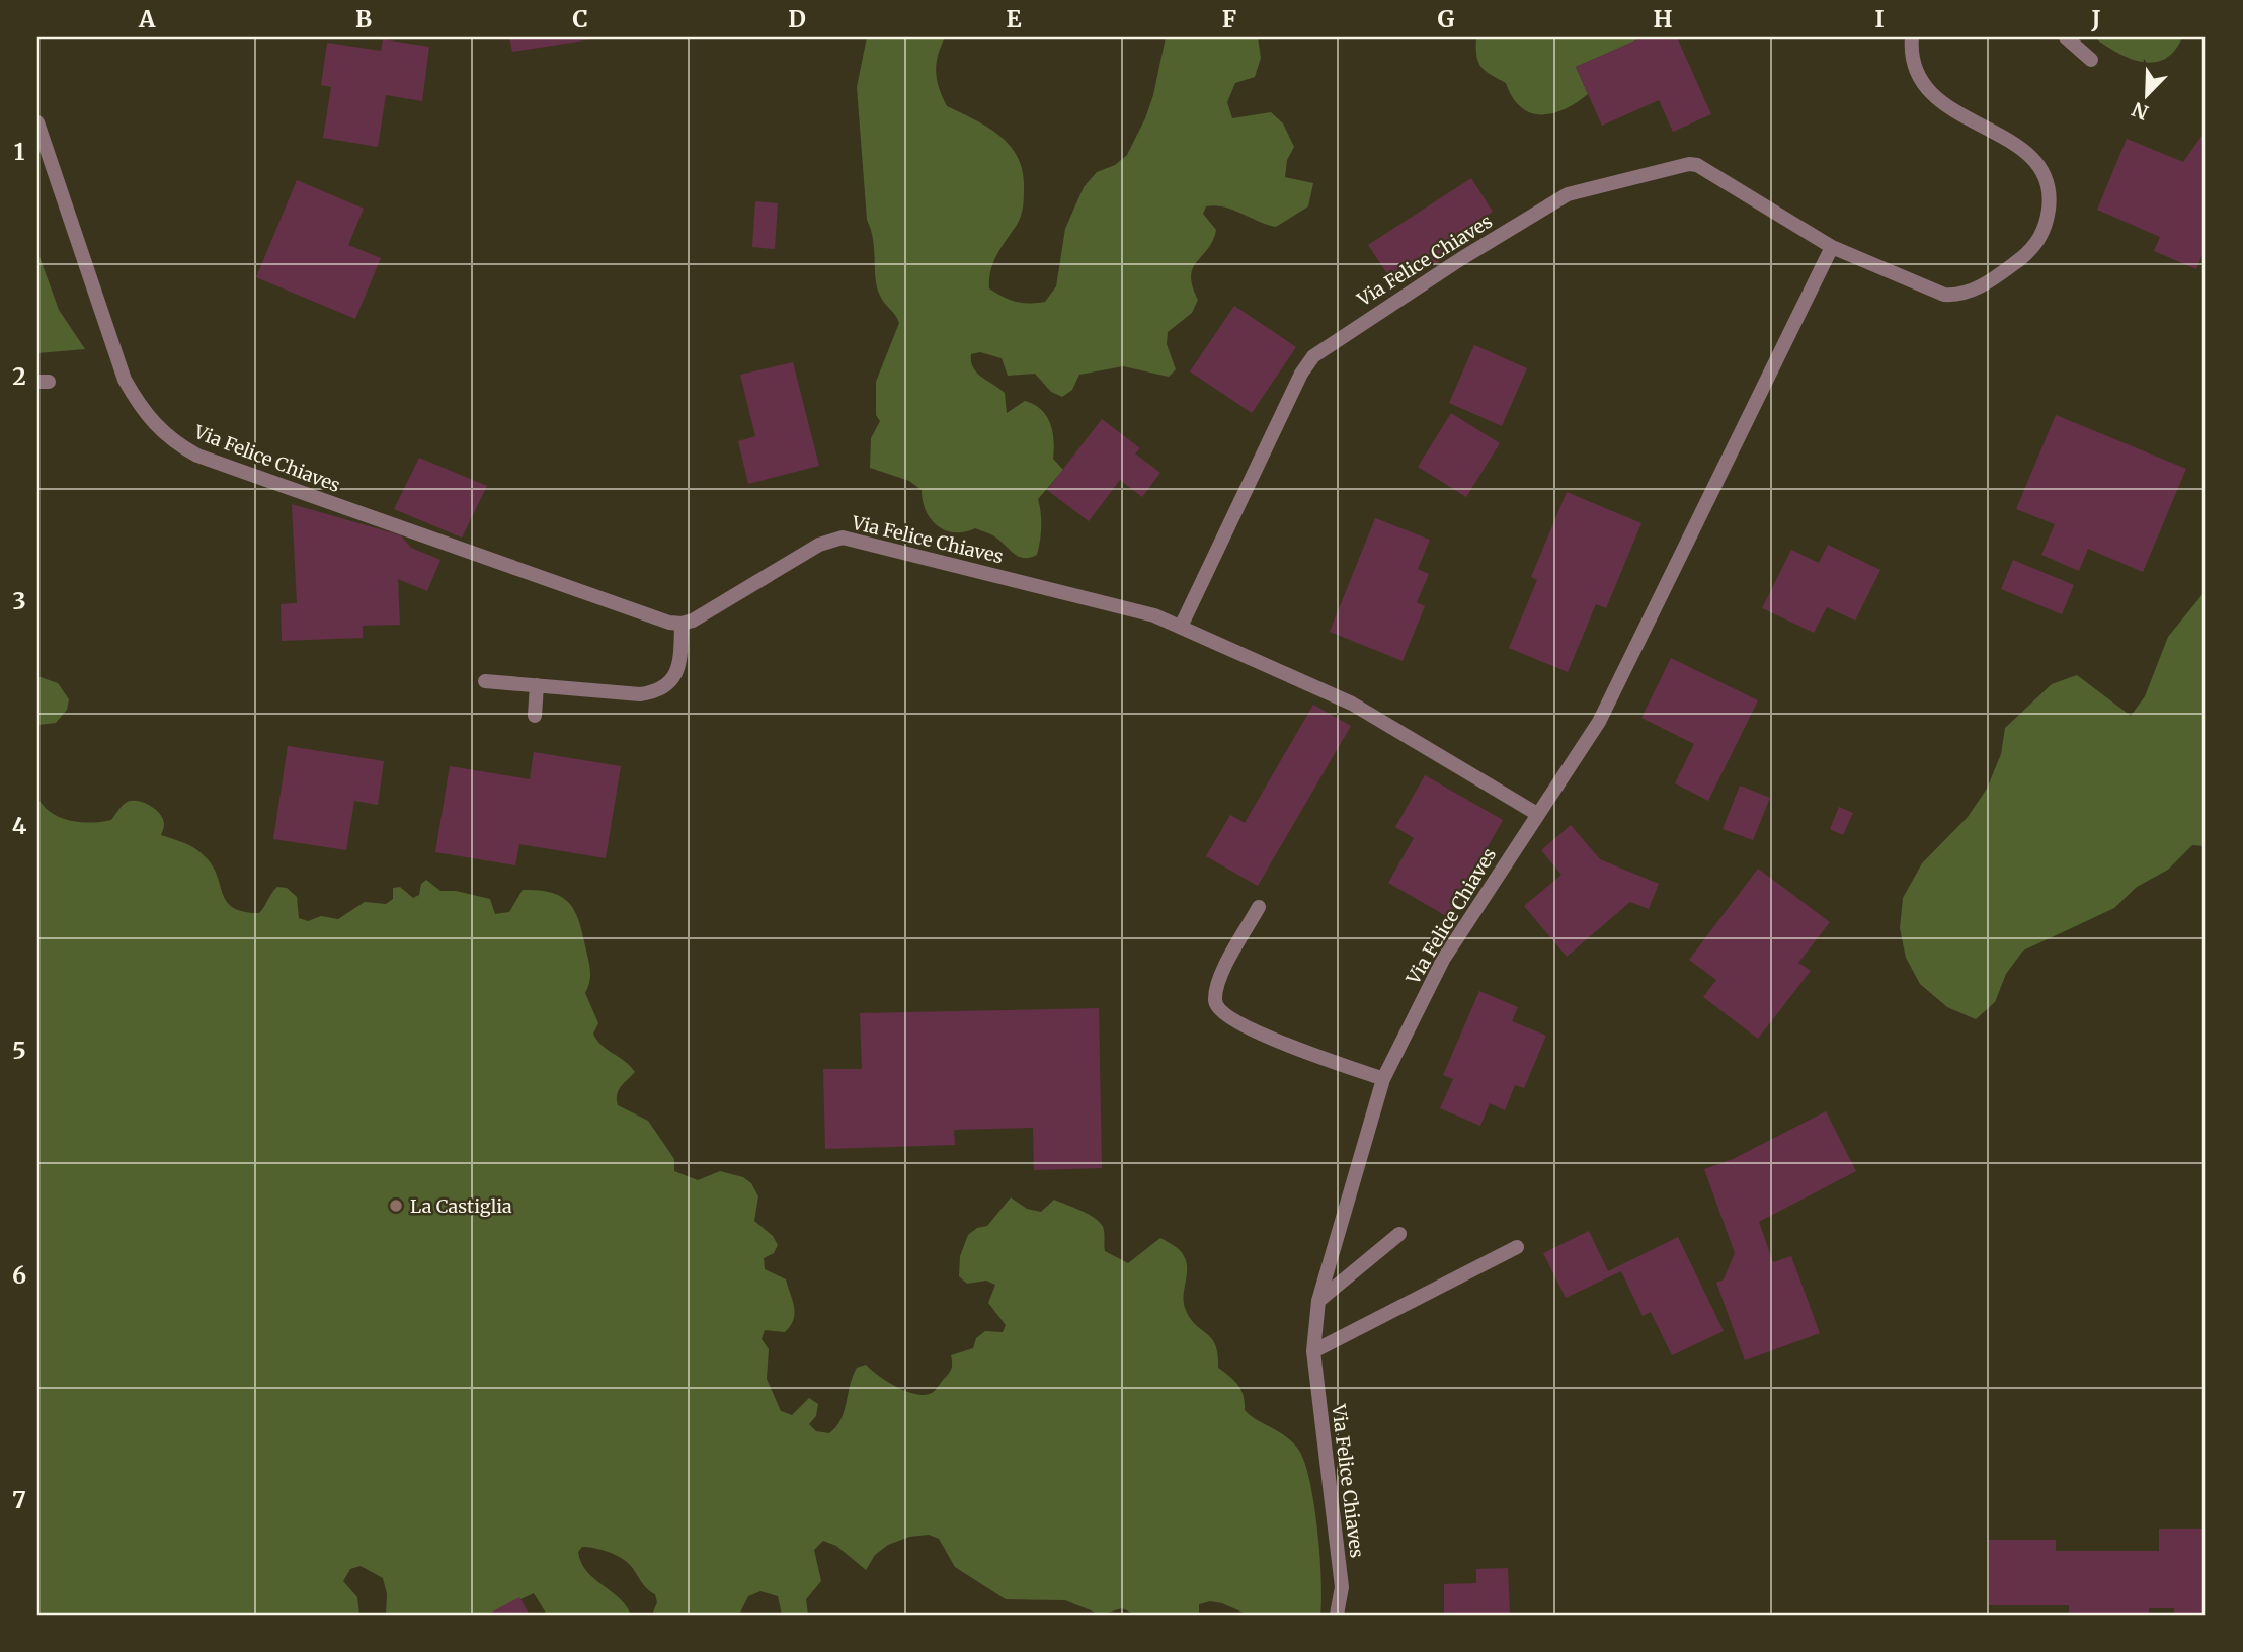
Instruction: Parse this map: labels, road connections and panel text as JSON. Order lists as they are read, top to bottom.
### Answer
{
  "streets": {
    "street": ["Via Felice Chiaves"]
  },
  "places": ["La Castiglia"],
  "north": "bottom left",
  "grid": {
    "columns": [
      "A",
      "B",
      "C",
      "D",
      "E",
      "F",
      "G",
      "H",
      "I",
      "J"
    ],
    "rows": [
      "1",
      "2",
      "3",
      "4",
      "5",
      "6",
      "7"
    ]
  }
}
